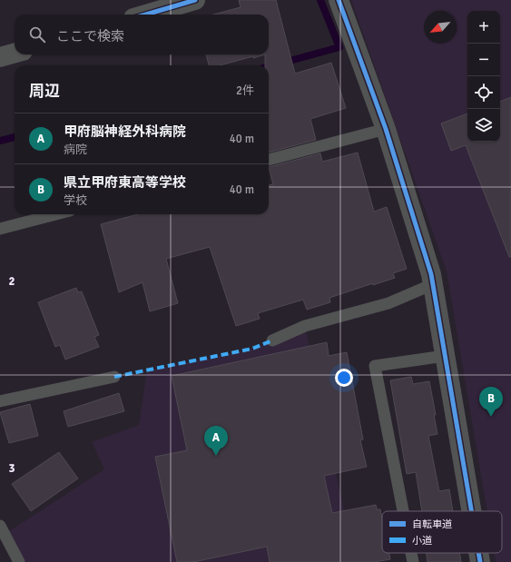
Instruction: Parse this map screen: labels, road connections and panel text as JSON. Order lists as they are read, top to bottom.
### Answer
{
  "legend": ["自転車道", "小道"],
  "north": "bottom left",
  "page": {
    "map_buttons": ["+", "−"],
    "search": "ここで検索",
    "heading": ["周辺", "2件"],
    "list": [
      {
        "mark": "A",
        "name": "甲府脳神経外科病院",
        "note": "病院",
        "value": "40 m"
      },
      {
        "mark": "B",
        "name": "県立甲府東高等学校",
        "note": "学校",
        "value": "40 m"
      }
    ],
    "pins": ["B", "A"]
  },
  "grid": {
    "rows": ["2", "3"]
  }
}
